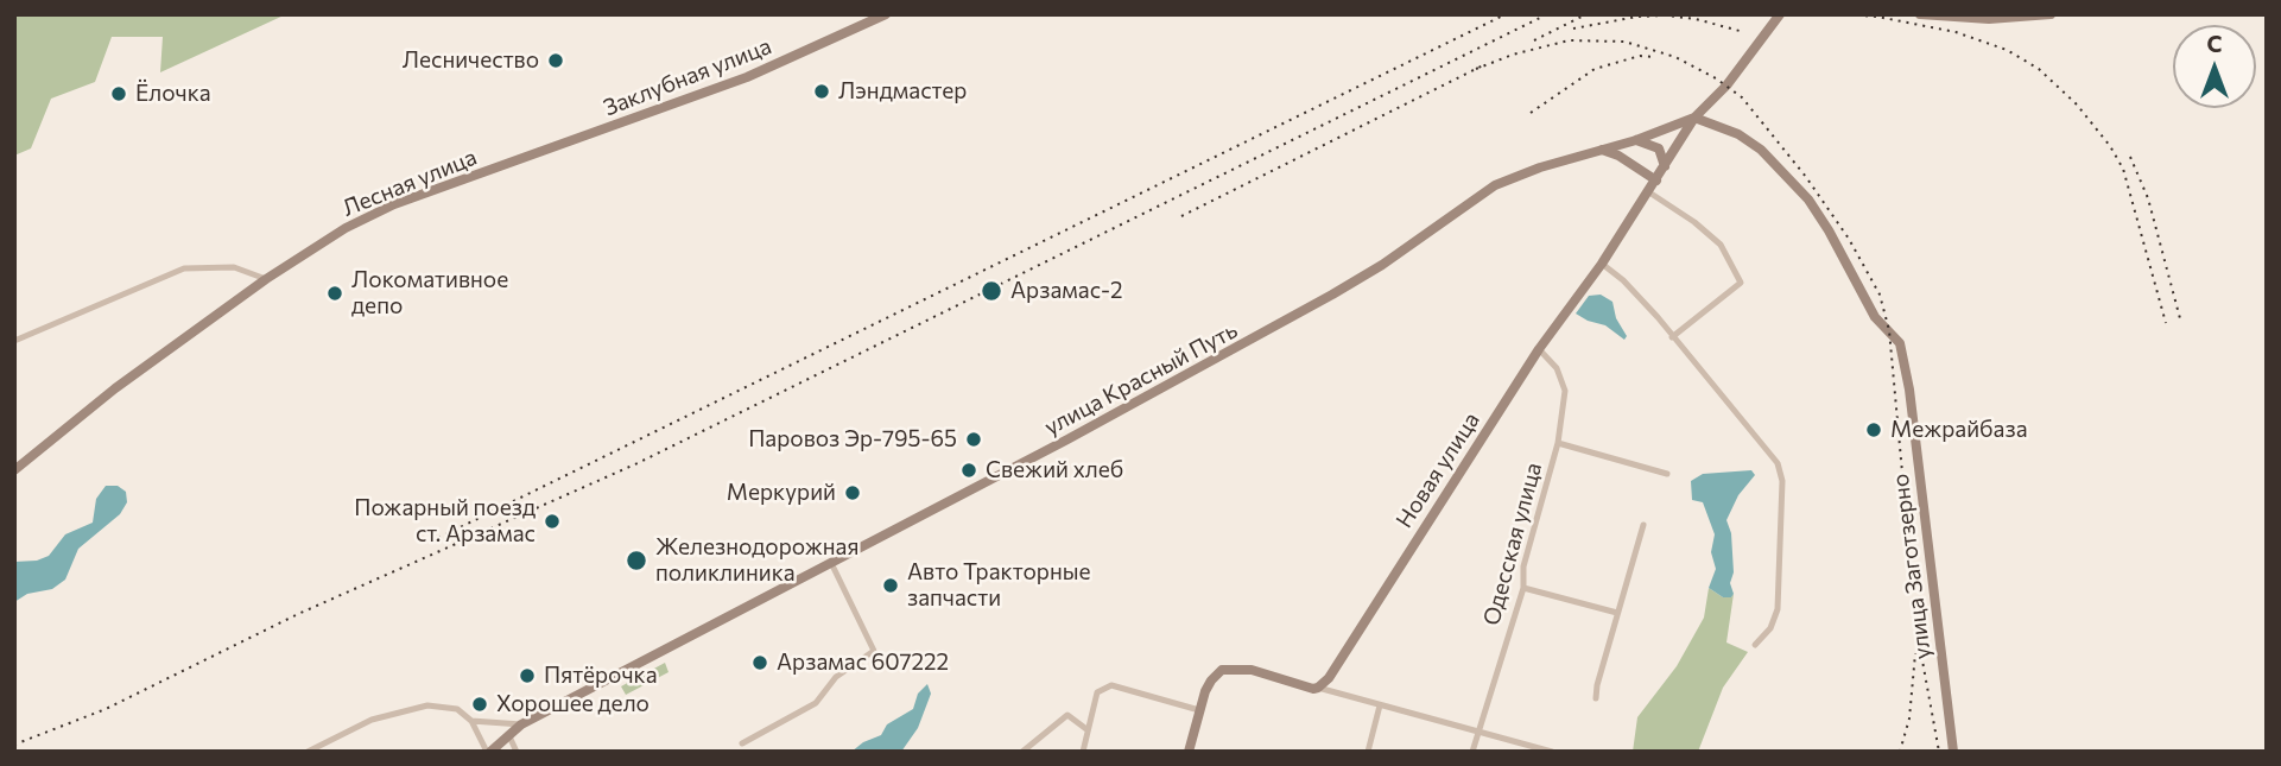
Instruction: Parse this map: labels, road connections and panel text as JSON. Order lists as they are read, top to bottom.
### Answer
{
  "streets": {
    "main road": [
      "Заклубная улица",
      "Лесная улица",
      "улица Красный Путь",
      "Новая улица",
      "улица Заготзерно"
    ],
    "street": ["Одесская улица"]
  },
  "crossings": [
    ["Заклубная улица", "Лесная улица"],
    ["улица Красный Путь", "Новая улица"],
    ["улица Красный Путь", "улица Заготзерно"],
    ["Новая улица", "Одесская улица"],
    ["Новая улица", "улица Заготзерно"]
  ],
  "places": [
    "Лесничество",
    "Лэндмастер",
    "Ёлочка",
    "Арзамас-2",
    "Локомативное депо",
    "Межрайбаза",
    "Паровоз Эр-795-65",
    "Свежий хлеб",
    "Меркурий",
    "Пожарный поезд ст. Арзамас",
    "Железнодорожная поликлиника",
    "Авто Тракторные запчасти",
    "Арзамас 607222",
    "Пятёрочка",
    "Хорошее дело"
  ],
  "north": "top"
}
